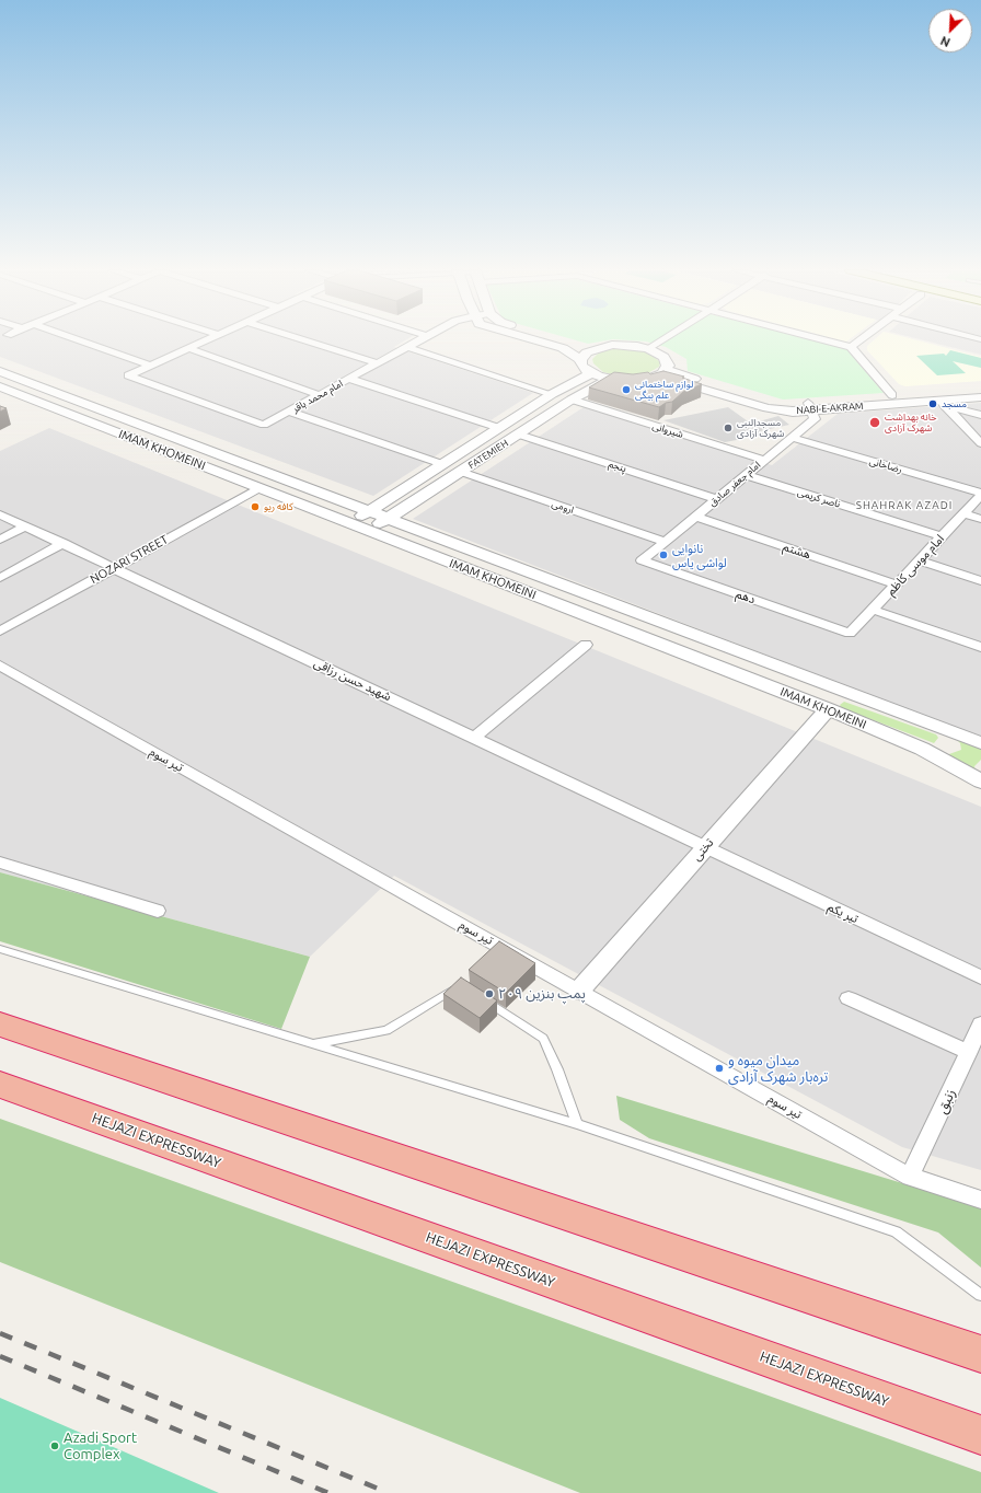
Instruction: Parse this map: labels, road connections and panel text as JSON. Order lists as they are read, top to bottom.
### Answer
{
  "streets": {
    "highway": ["HEJAZI EXPRESSWAY"],
    "street": [
      "امام محمد باقر",
      "NABI-E-AKRAM",
      "شیروانی",
      "IMAM KHOMEINI",
      "FATEMIEH",
      "رضاخانی",
      "پنجم",
      "امام جعفر صادق",
      "ناصر کریمی",
      "ارومی",
      "هشتم",
      "NOZARI STREET",
      "امام موسی کاظم",
      "دهم",
      "شهید حسن رزاقی",
      "تیر سوم",
      "تختی",
      "تیر یکم",
      "زنبق"
    ]
  },
  "crossings": [
    ["NABI-E-AKRAM", "امام جعفر صادق"],
    ["شیروانی", "FATEMIEH"],
    ["شیروانی", "امام جعفر صادق"],
    ["IMAM KHOMEINI", "FATEMIEH"],
    ["IMAM KHOMEINI", "NOZARI STREET"],
    ["IMAM KHOMEINI", "تختی"],
    ["FATEMIEH", "پنجم"],
    ["FATEMIEH", "ارومی"],
    ["رضاخانی", "امام جعفر صادق"],
    ["رضاخانی", "امام موسی کاظم"],
    ["پنجم", "امام جعفر صادق"],
    ["امام جعفر صادق", "ناصر کریمی"],
    ["امام جعفر صادق", "ارومی"],
    ["امام جعفر صادق", "هشتم"],
    ["امام جعفر صادق", "دهم"],
    ["ناصر کریمی", "امام موسی کاظم"],
    ["هشتم", "امام موسی کاظم"],
    ["NOZARI STREET", "شهید حسن رزاقی"],
    ["امام موسی کاظم", "دهم"],
    ["شهید حسن رزاقی", "تختی"],
    ["شهید حسن رزاقی", "تیر یکم"],
    ["تیر سوم", "تختی"],
    ["تیر سوم", "زنبق"],
    ["تختی", "تیر یکم"]
  ],
  "districts": ["SHAHRAK AZADI"],
  "places": [
    "لوازم ساختمانی علم بیگی",
    "مسجد",
    "خانه بهداشت شهرک آزادی",
    "مسجدالنبی شهرک آزادی",
    "کافه ریو",
    "نانوایی لواشی یاس",
    "پمپ بنزین ۲۰۹",
    "میدان میوه و تره‌بار شهرک آزادی",
    "Azadi Sport Complex"
  ],
  "north": "bottom left"
}
